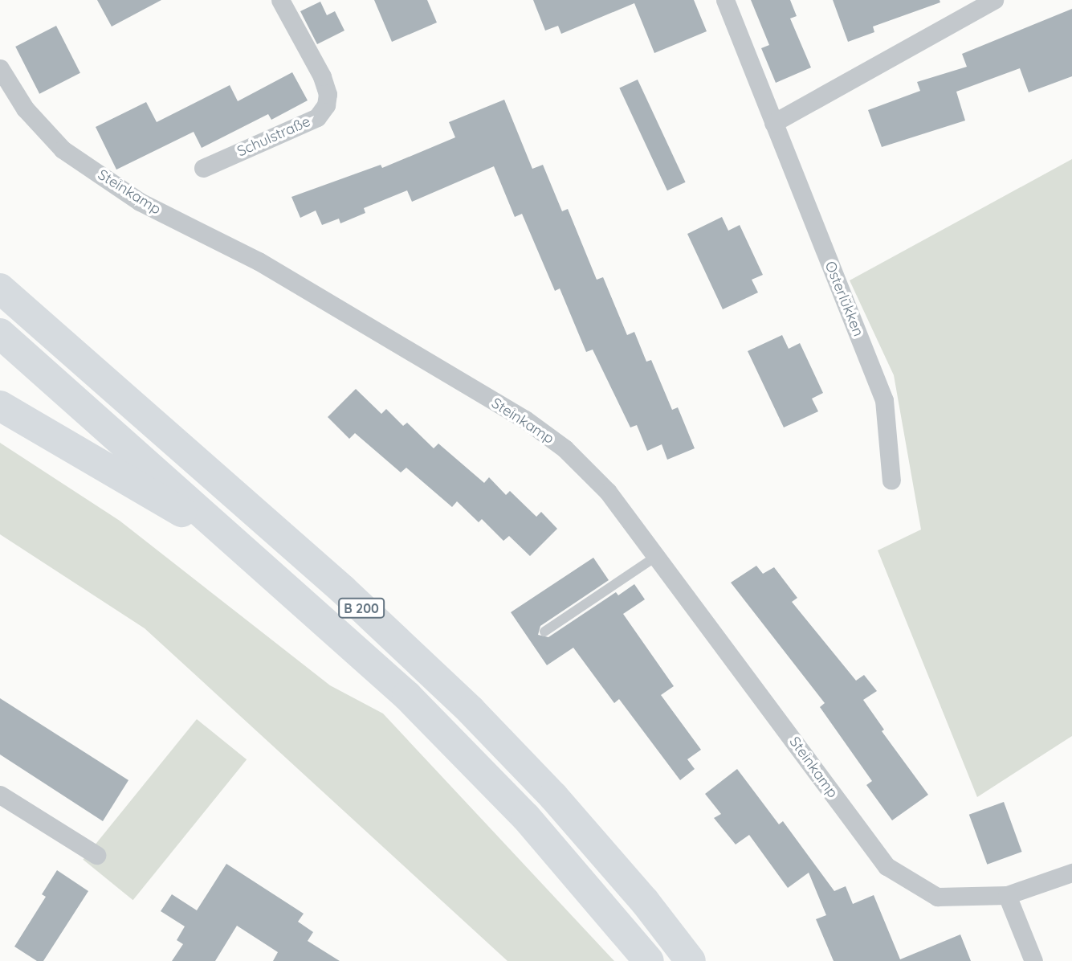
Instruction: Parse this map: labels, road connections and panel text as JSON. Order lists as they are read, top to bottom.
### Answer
{
  "streets": {
    "highway": ["B 200"],
    "street": ["Schulstraße", "Steinkamp", "Osterlükken"]
  }
}
